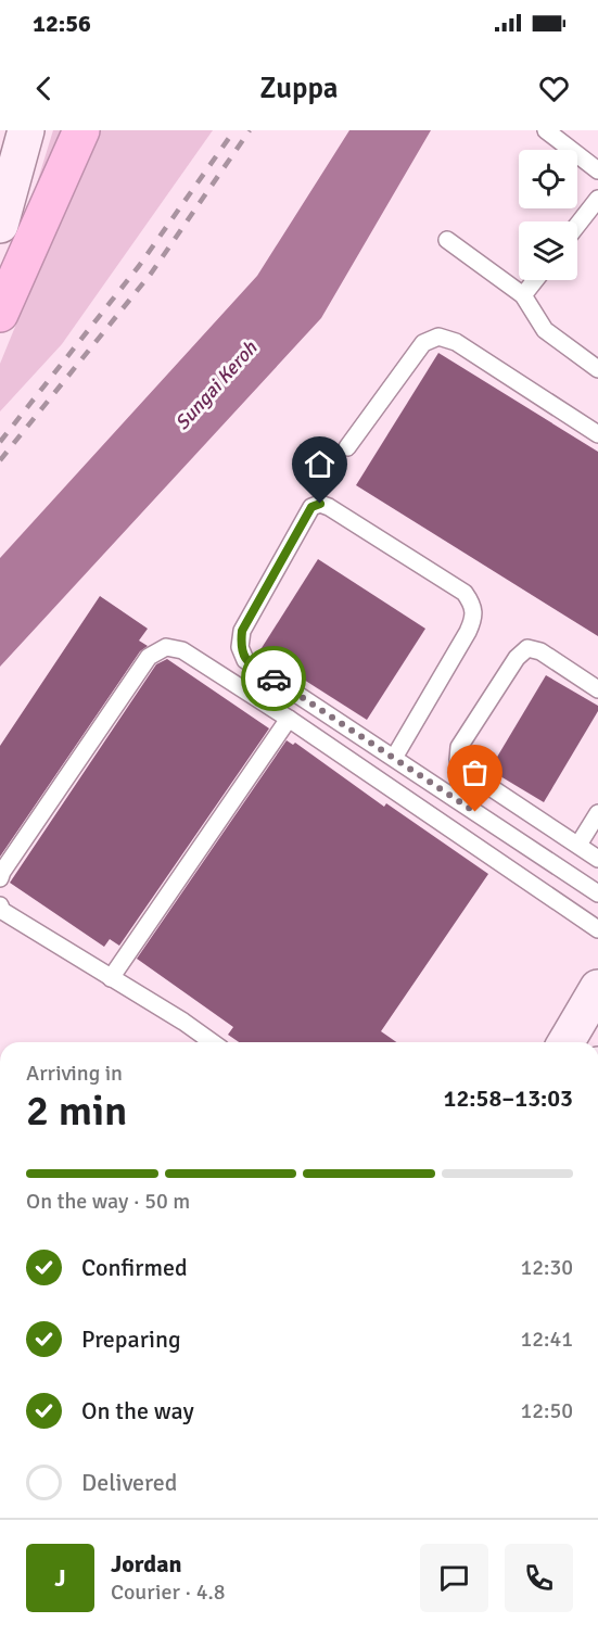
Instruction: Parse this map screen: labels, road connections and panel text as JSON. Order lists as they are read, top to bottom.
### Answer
{
  "water": ["Sungai Keroh"],
  "page": {
    "status": "12:56",
    "header": "Zuppa",
    "heading": ["2 min", "Arriving in", "12:58–13:03"],
    "panel": ["Jordan", "Courier · 4.8"],
    "bar": "On the way · 50 m",
    "list": [
      ["Confirmed", "12:30"],
      ["Preparing", "12:41"],
      ["On the way", "12:50"],
      "Delivered"
    ],
    "round": "J"
  }
}
